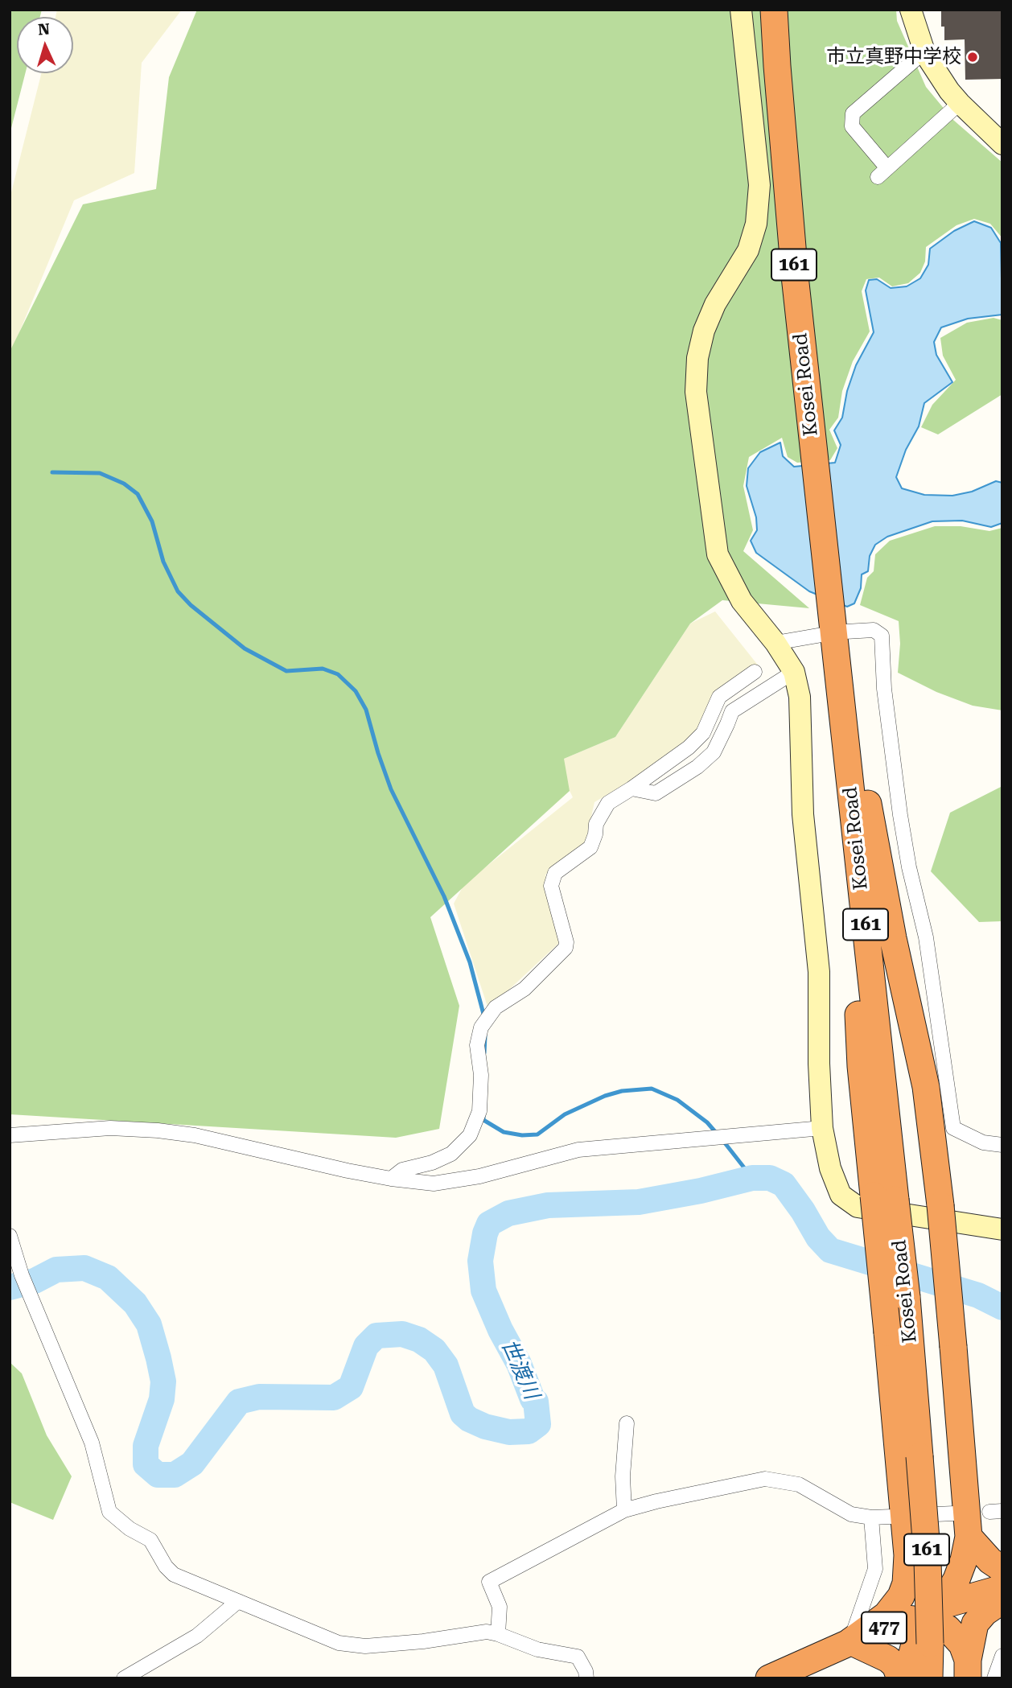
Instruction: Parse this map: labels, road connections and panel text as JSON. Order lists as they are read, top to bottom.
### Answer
{
  "streets": {
    "highway": ["161", "Kosei Road", "477"]
  },
  "crossings": [
    ["Kosei Road", "477"]
  ],
  "water": ["世渡川"],
  "places": ["市立真野中学校"],
  "north": "top"
}
